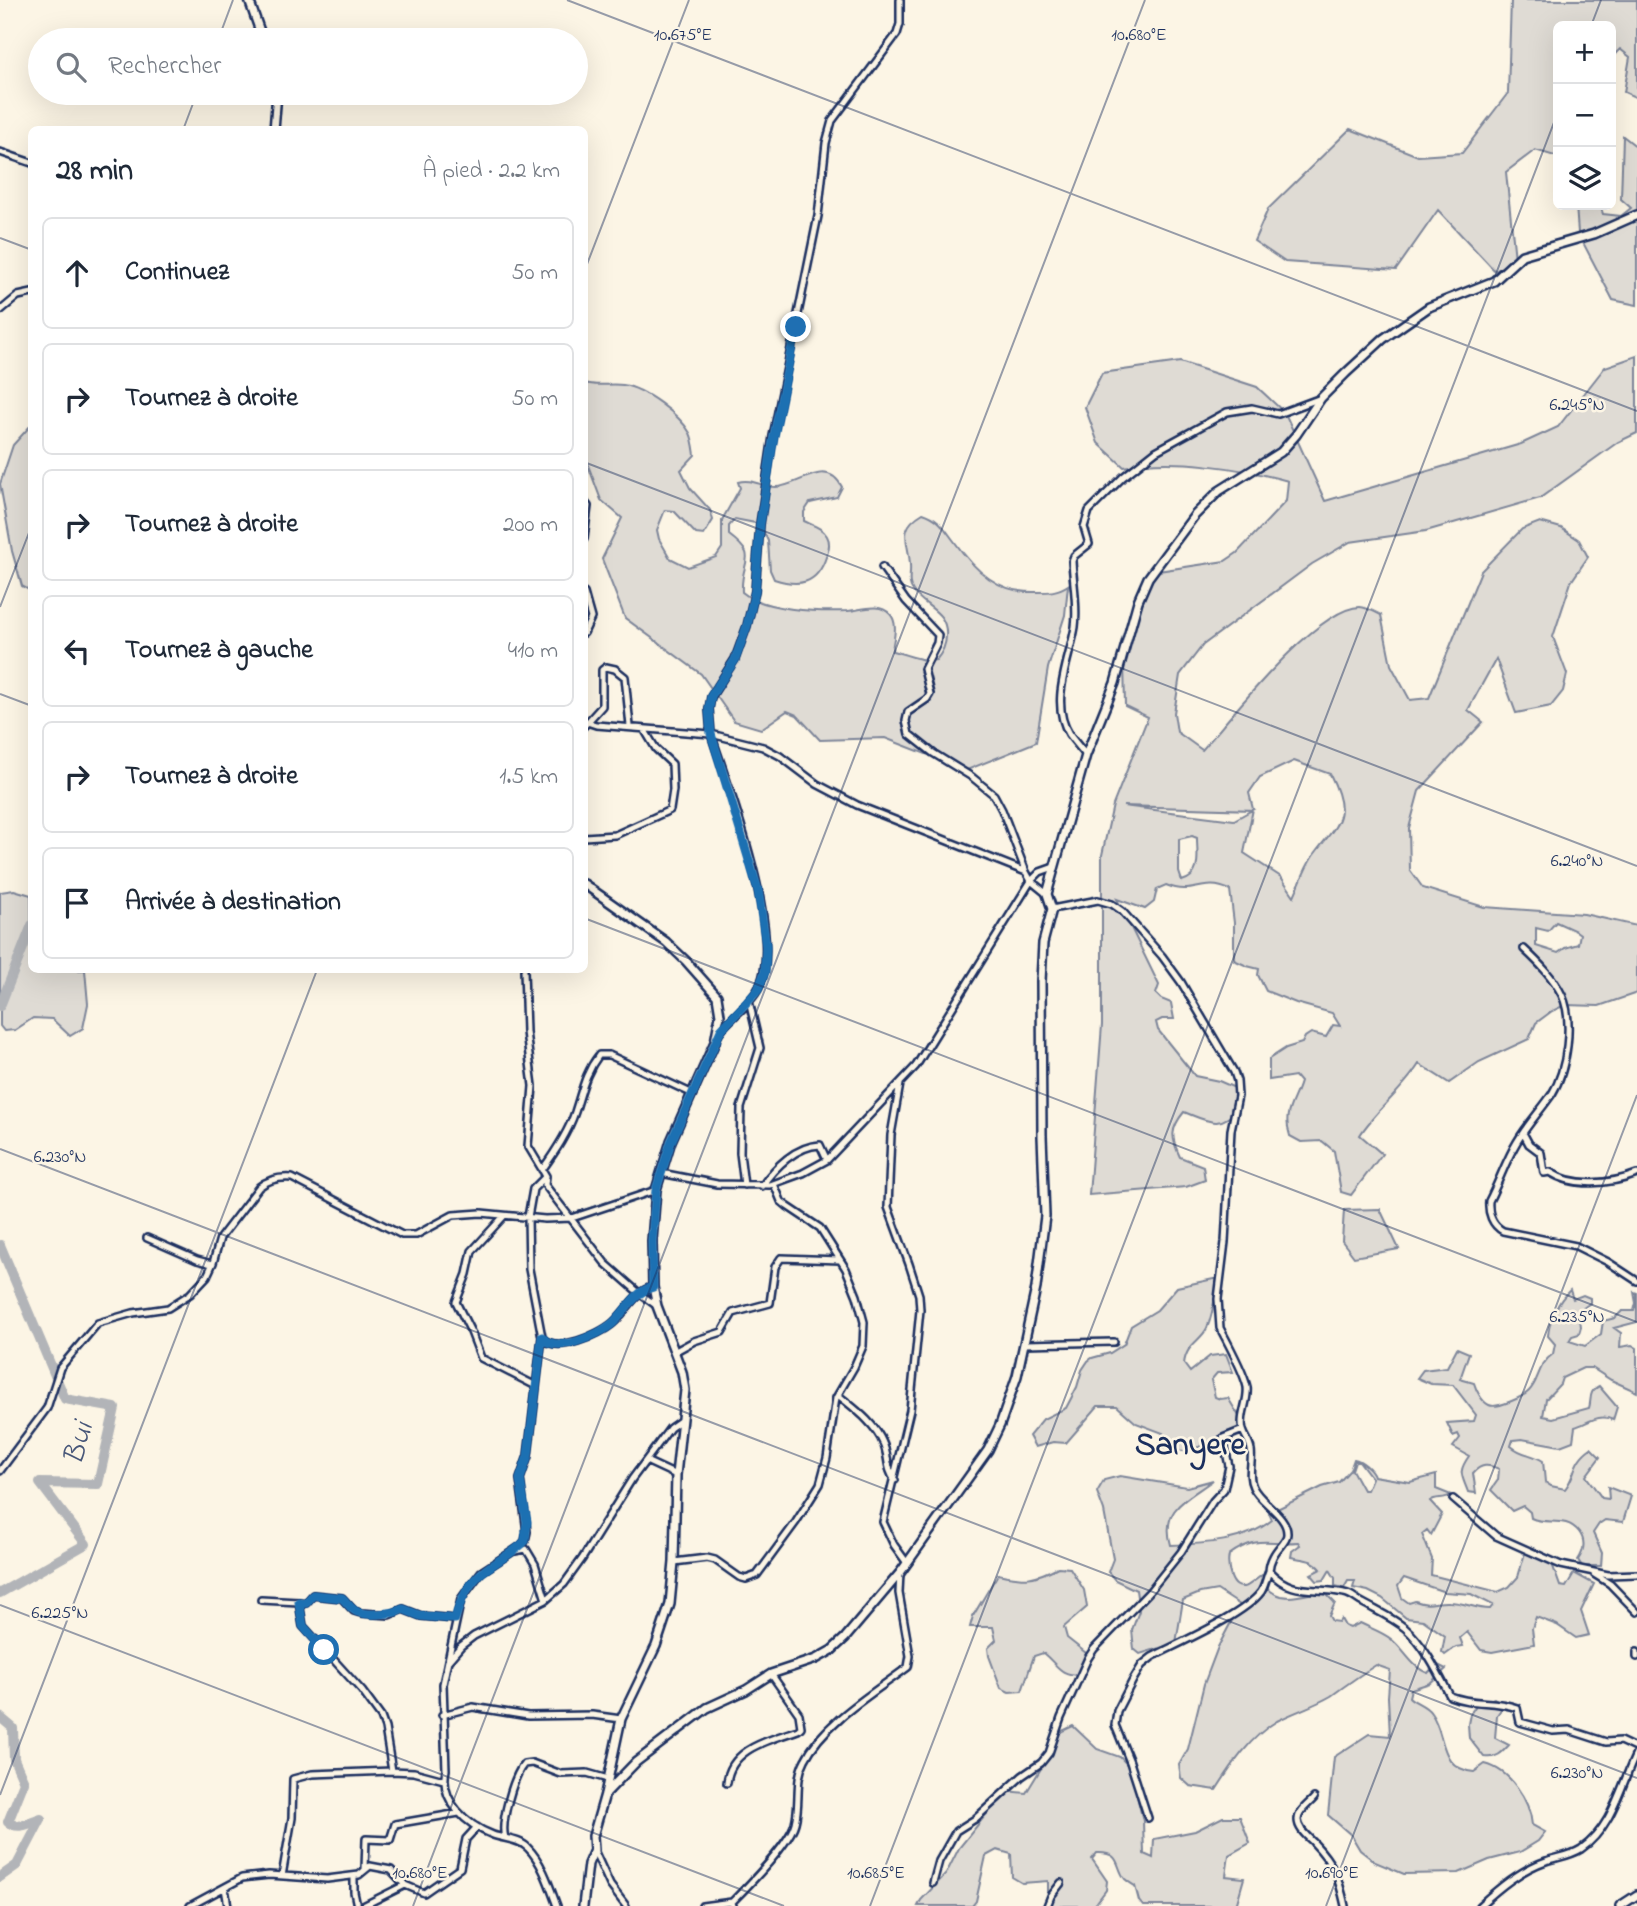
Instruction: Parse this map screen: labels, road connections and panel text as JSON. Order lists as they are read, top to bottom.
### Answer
{
  "districts": ["Sanyere"],
  "water": ["Bui"],
  "page": {
    "map_buttons": ["+", "−"],
    "search": "Rechercher",
    "heading": ["28 min", "À pied · 2.2 km"],
    "list": [
      ["Continuez", "50 m"],
      ["Tournez à droite", "50 m"],
      ["Tournez à droite", "200 m"],
      ["Tournez à gauche", "410 m"],
      ["Tournez à droite", "1.5 km"],
      "Arrivée à destination"
    ]
  },
  "coordinates": [
    "10.675°E",
    "10.680°E",
    "6.245°N",
    "6.240°N",
    "6.230°N",
    "6.235°N",
    "6.225°N",
    "10.685°E",
    "10.690°E"
  ]
}
